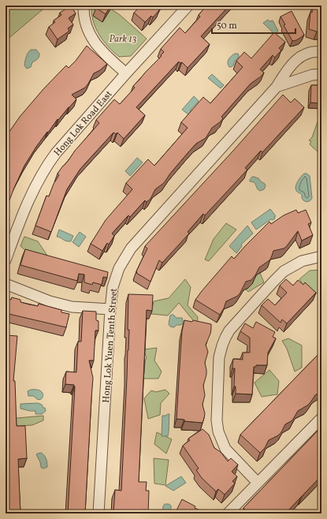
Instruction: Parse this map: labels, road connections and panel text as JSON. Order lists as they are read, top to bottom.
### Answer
{
  "streets": {
    "street": ["Hong Lok Road East", "Hong Lok Yuen Tenth Street"]
  },
  "parks": ["Park 13"],
  "scale_bar": "50 m"
}
